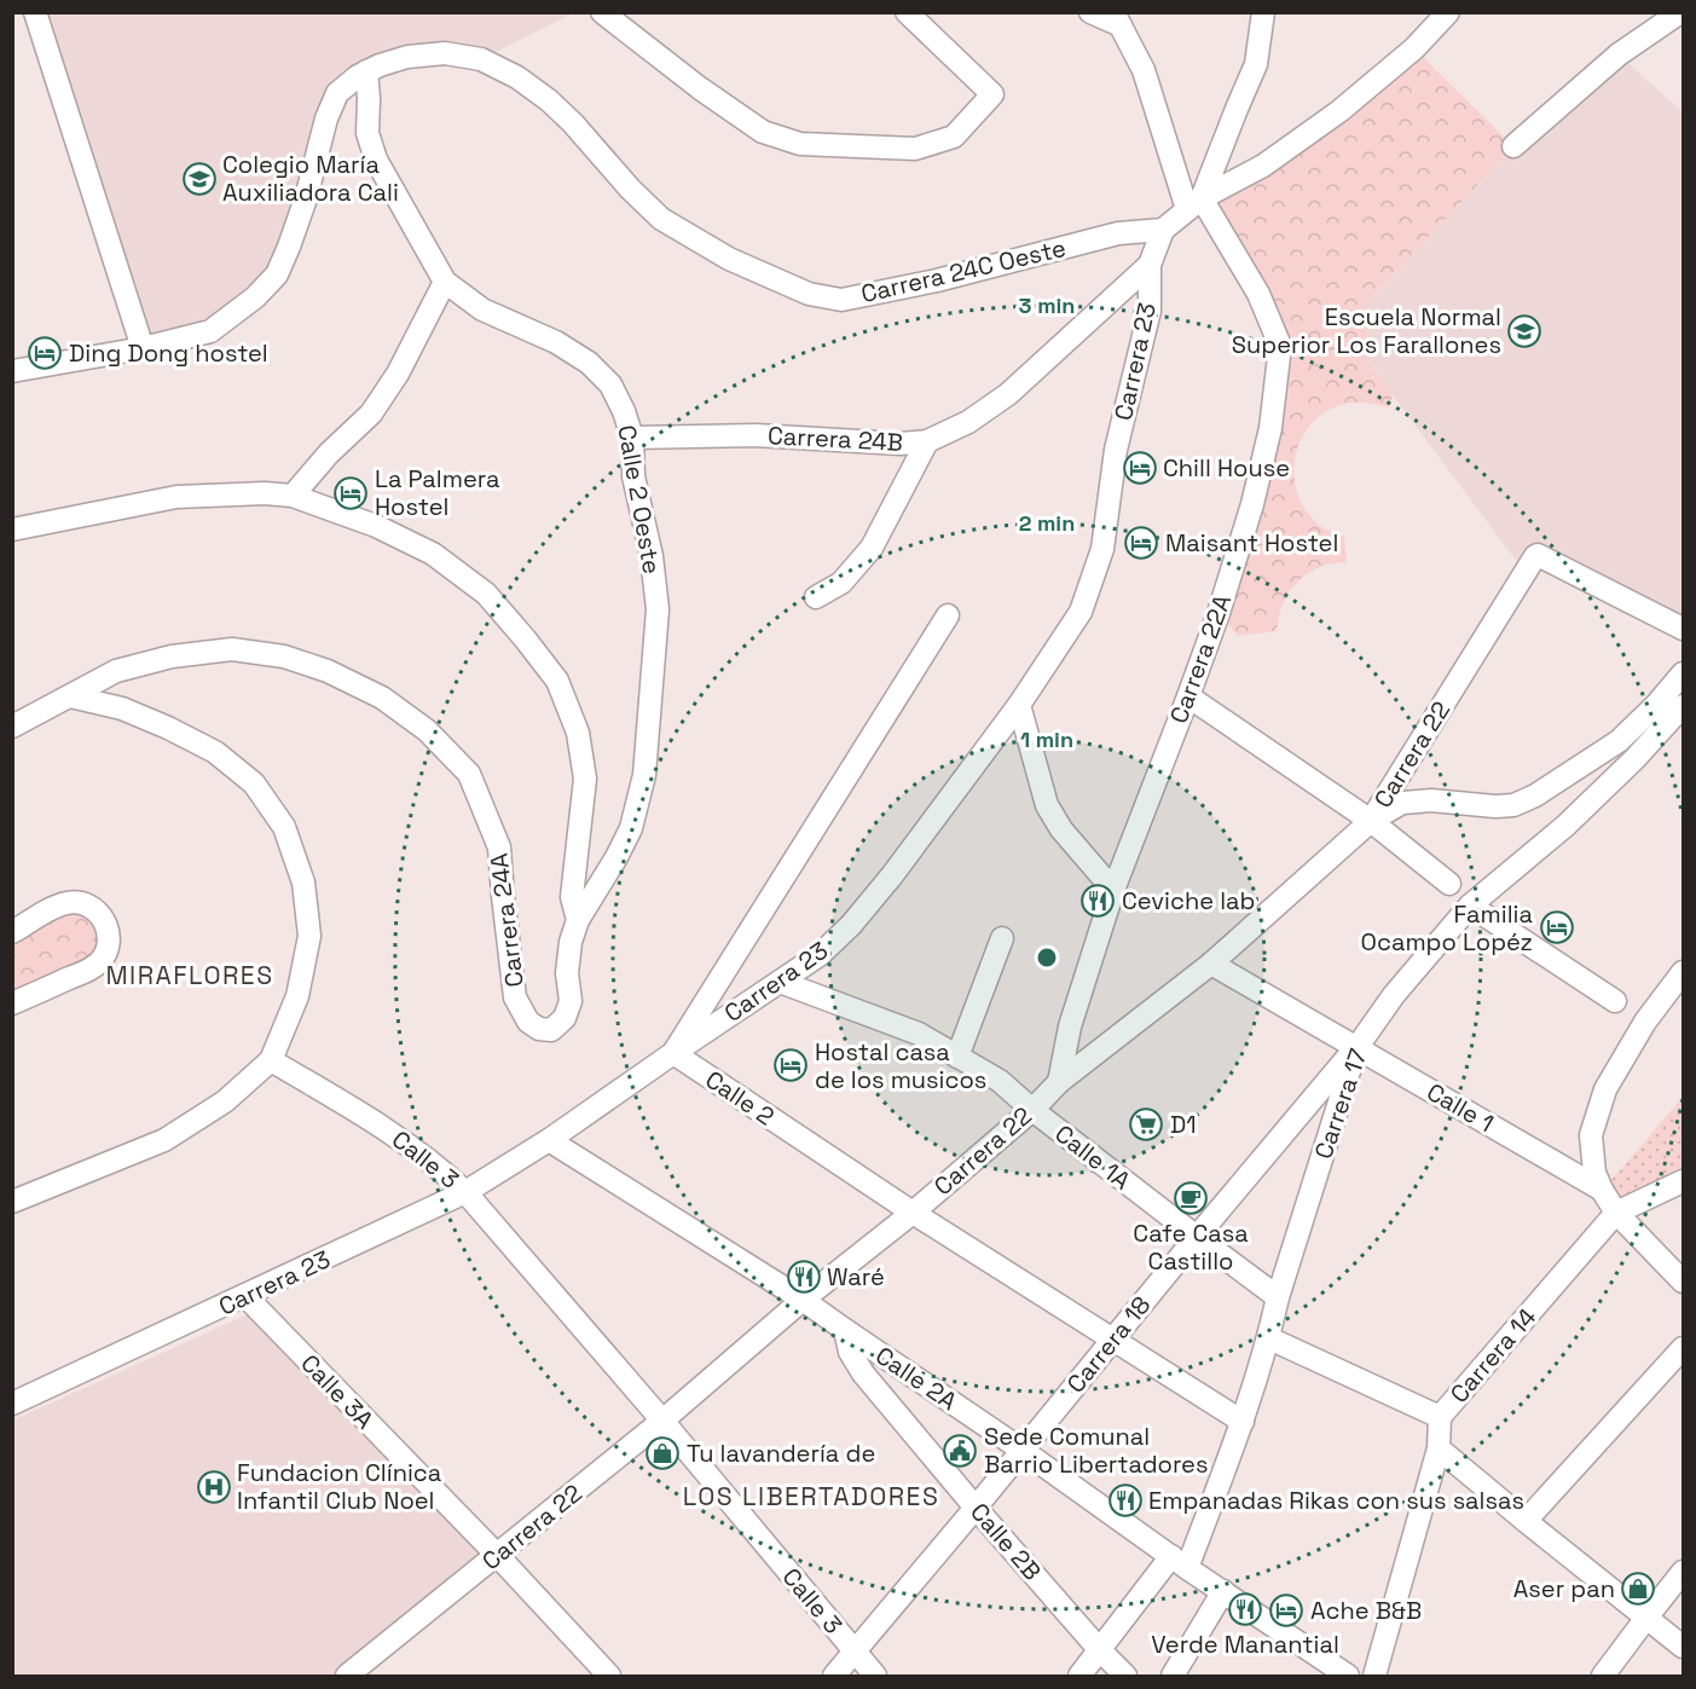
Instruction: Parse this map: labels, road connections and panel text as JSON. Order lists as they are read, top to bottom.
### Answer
{
  "streets": {
    "street": [
      "Carrera 24C Oeste",
      "Carrera 23",
      "Carrera 24B",
      "Calle 2 Oeste",
      "Carrera 22A",
      "Carrera 22",
      "Carrera 24A",
      "Calle 2",
      "Carrera 17",
      "Calle 1",
      "Calle 1A",
      "Calle 3",
      "Carrera 18",
      "Carrera 14",
      "Calle 2A",
      "Calle 3A",
      "Calle 2B"
    ]
  },
  "crossings": [
    ["Carrera 24C Oeste", "Carrera 23"],
    ["Carrera 24C Oeste", "Calle 2 Oeste"],
    ["Carrera 23", "Carrera 24B"],
    ["Carrera 23", "Calle 2"],
    ["Carrera 23", "Calle 1A"],
    ["Carrera 23", "Calle 3"],
    ["Carrera 23", "Calle 2A"],
    ["Carrera 23", "Calle 3A"],
    ["Carrera 24B", "Calle 2 Oeste"],
    ["Calle 2 Oeste", "Carrera 24A"],
    ["Carrera 22A", "Carrera 22"],
    ["Carrera 22", "Calle 2"],
    ["Carrera 22", "Calle 1"],
    ["Carrera 22", "Calle 1A"],
    ["Carrera 22", "Calle 3"],
    ["Carrera 22", "Calle 2A"],
    ["Carrera 22", "Calle 3A"],
    ["Calle 2", "Carrera 17"],
    ["Calle 2", "Carrera 18"],
    ["Carrera 17", "Calle 1"],
    ["Carrera 17", "Calle 1A"],
    ["Carrera 17", "Carrera 18"],
    ["Carrera 17", "Calle 2A"],
    ["Carrera 17", "Calle 2B"],
    ["Calle 1", "Carrera 18"],
    ["Calle 1", "Carrera 14"],
    ["Calle 1A", "Carrera 18"],
    ["Calle 3", "Carrera 18"],
    ["Carrera 18", "Calle 2A"],
    ["Carrera 18", "Calle 2B"],
    ["Calle 2A", "Calle 2B"]
  ],
  "districts": ["MIRAFLORES", "LOS LIBERTADORES"],
  "places": {
    "school or university": ["Colegio María Auxiliadora Cali", "Escuela Normal Superior Los Farallones"],
    "hotel": [
      "Ding Dong hostel",
      "Chill House",
      "La Palmera Hostel",
      "Maisant Hostel",
      "Familia Ocampo Lopéz",
      "Hostal casa de los musicos",
      "Ache B&B"
    ],
    "restaurant": [
      "Ceviche lab",
      "Waré",
      "Empanadas Rikas con sus salsas",
      "Verde Manantial"
    ],
    "supermarket": ["D1"],
    "cafe": ["Cafe Casa Castillo"],
    "public building": ["Sede Comunal Barrio Libertadores"],
    "shop": ["Tu lavandería de", "Aser pan"],
    "hospital": ["Fundacion Clínica Infantil Club Noel"]
  },
  "rings": ["3 min", "2 min", "1 min"]
}
